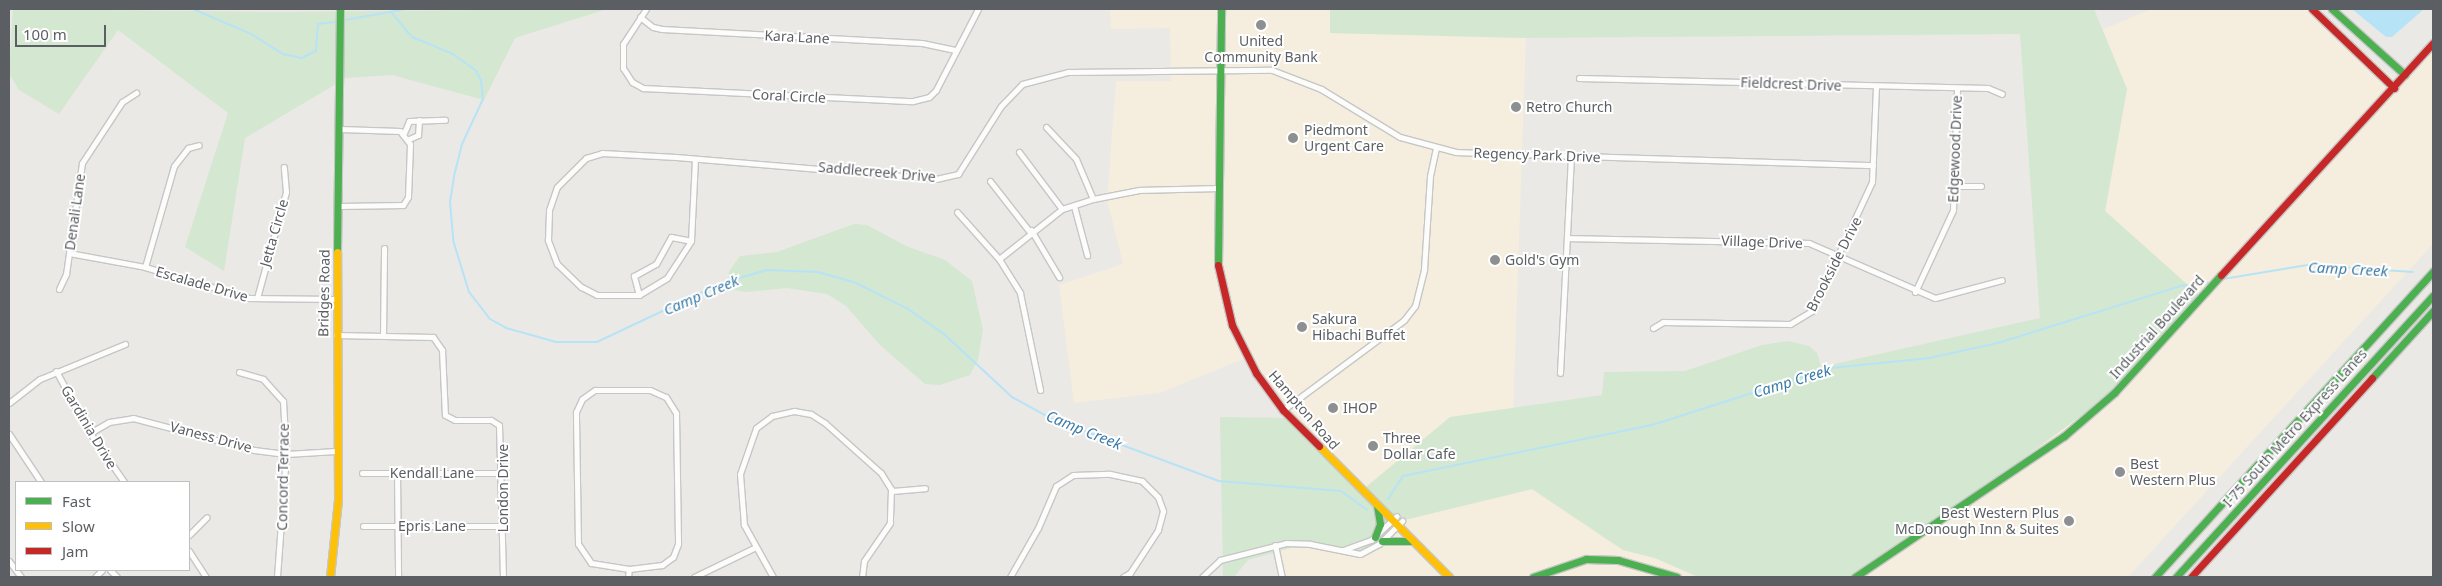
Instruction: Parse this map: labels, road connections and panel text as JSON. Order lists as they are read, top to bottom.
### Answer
{
  "streets": {
    "main road": [
      "Bridges Road",
      "Industrial Boulevard",
      "Hampton Road",
      "I-75 South Metro Express Lanes"
    ],
    "street": [
      "Kara Lane",
      "Fieldcrest Drive",
      "Coral Circle",
      "Edgewood Drive",
      "Regency Park Drive",
      "Saddlecreek Drive",
      "Denali Lane",
      "Jetta Circle",
      "Village Drive",
      "Brookside Drive",
      "Escalade Drive",
      "Gardinia Drive",
      "Vaness Drive",
      "Kendall Lane",
      "Concord Terrace",
      "London Drive",
      "Epris Lane"
    ]
  },
  "crossings": [
    ["Kara Lane", "Coral Circle"],
    ["Fieldcrest Drive", "Edgewood Drive"],
    ["Fieldcrest Drive", "Brookside Drive"],
    ["Edgewood Drive", "Village Drive"],
    ["Regency Park Drive", "Saddlecreek Drive"],
    ["Regency Park Drive", "Brookside Drive"],
    ["Regency Park Drive", "Hampton Road"],
    ["Saddlecreek Drive", "Hampton Road"],
    ["Denali Lane", "Escalade Drive"],
    ["Jetta Circle", "Escalade Drive"],
    ["Village Drive", "Brookside Drive"],
    ["Escalade Drive", "Bridges Road"],
    ["Bridges Road", "Vaness Drive"],
    ["Bridges Road", "London Drive"],
    ["Gardinia Drive", "Vaness Drive"],
    ["Vaness Drive", "Concord Terrace"],
    ["Kendall Lane", "London Drive"],
    ["London Drive", "Epris Lane"]
  ],
  "water": ["Camp Creek"],
  "places": [
    "United Community Bank",
    "Retro Church",
    "Piedmont Urgent Care",
    "Gold's Gym",
    "Sakura Hibachi Buffet",
    "IHOP",
    "Three Dollar Cafe",
    "Best Western Plus",
    "Best Western Plus McDonough Inn & Suites"
  ],
  "legend": ["Fast", "Slow", "Jam"],
  "scale_bar": "100 m"
}
